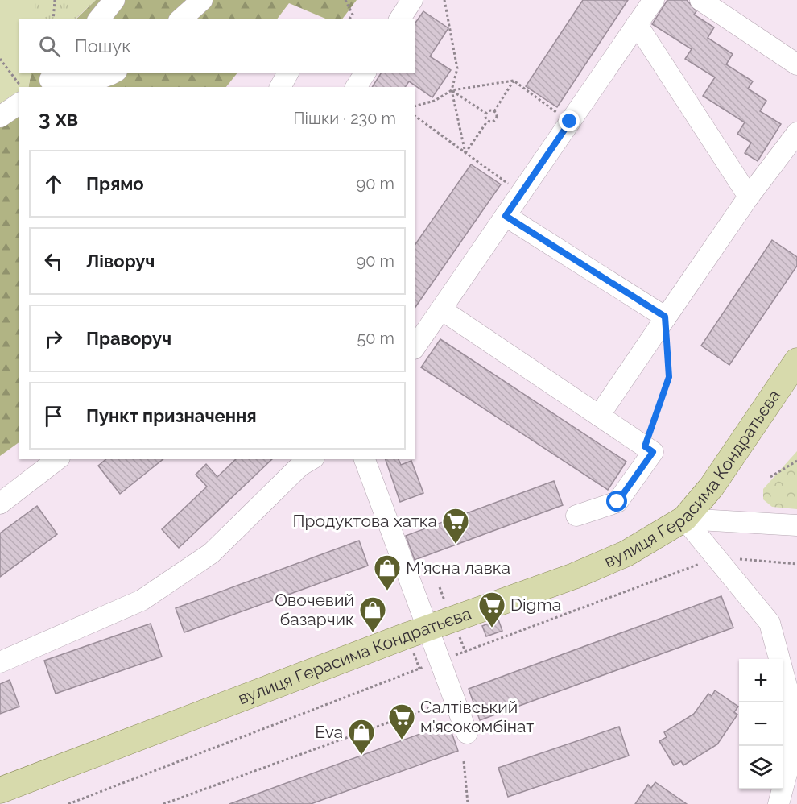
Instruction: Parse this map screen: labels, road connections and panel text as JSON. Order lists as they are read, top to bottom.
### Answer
{
  "streets": {
    "main road": ["вулиця Герасима Кондратьєва"]
  },
  "places": {
    "supermarket": ["Продуктова хатка", "Digma", "Салтівський м'ясокомбінат"],
    "shop": ["М'ясна лавка", "Овочевий базарчик", "Eva"]
  },
  "page": {
    "search": "Пошук",
    "heading": ["3 хв", "Пішки · 230 m"],
    "list": [
      ["Прямо", "90 m"],
      ["Ліворуч", "90 m"],
      ["Праворуч", "50 m"],
      "Пункт призначення"
    ],
    "map_buttons": ["+", "−"]
  }
}
